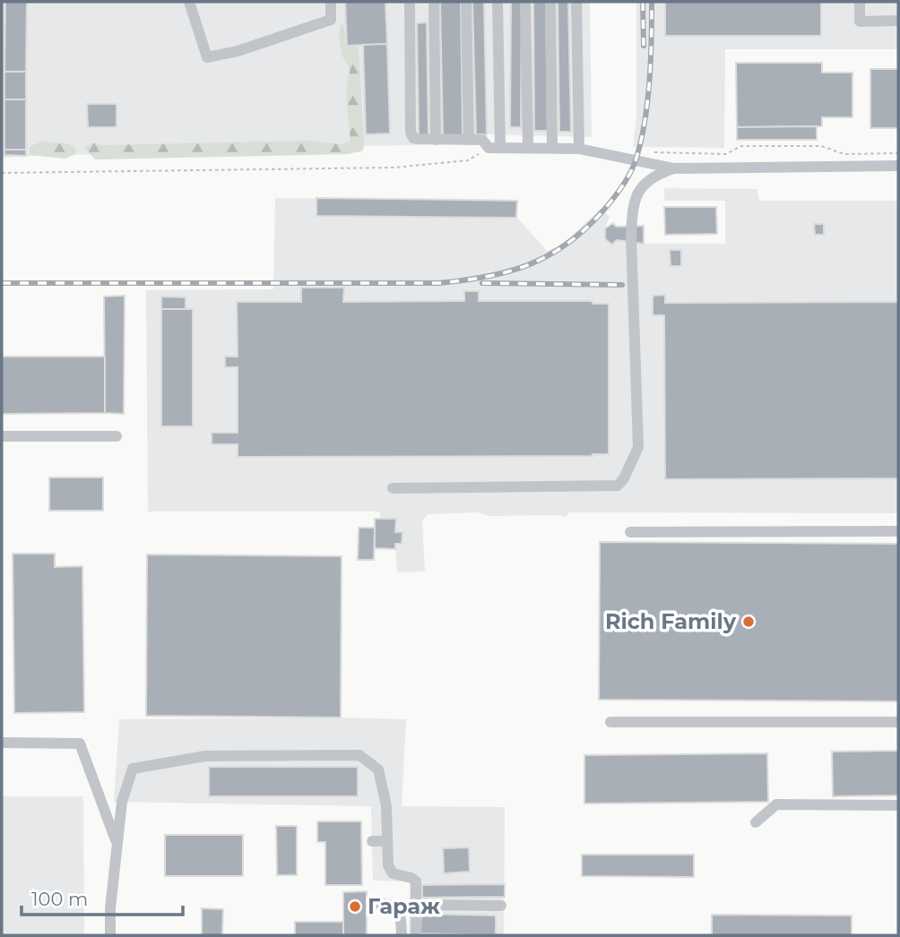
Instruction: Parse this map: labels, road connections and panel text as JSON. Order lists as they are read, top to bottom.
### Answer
{
  "places": ["Rich Family", "Гараж"],
  "scale_bar": "100 m"
}
